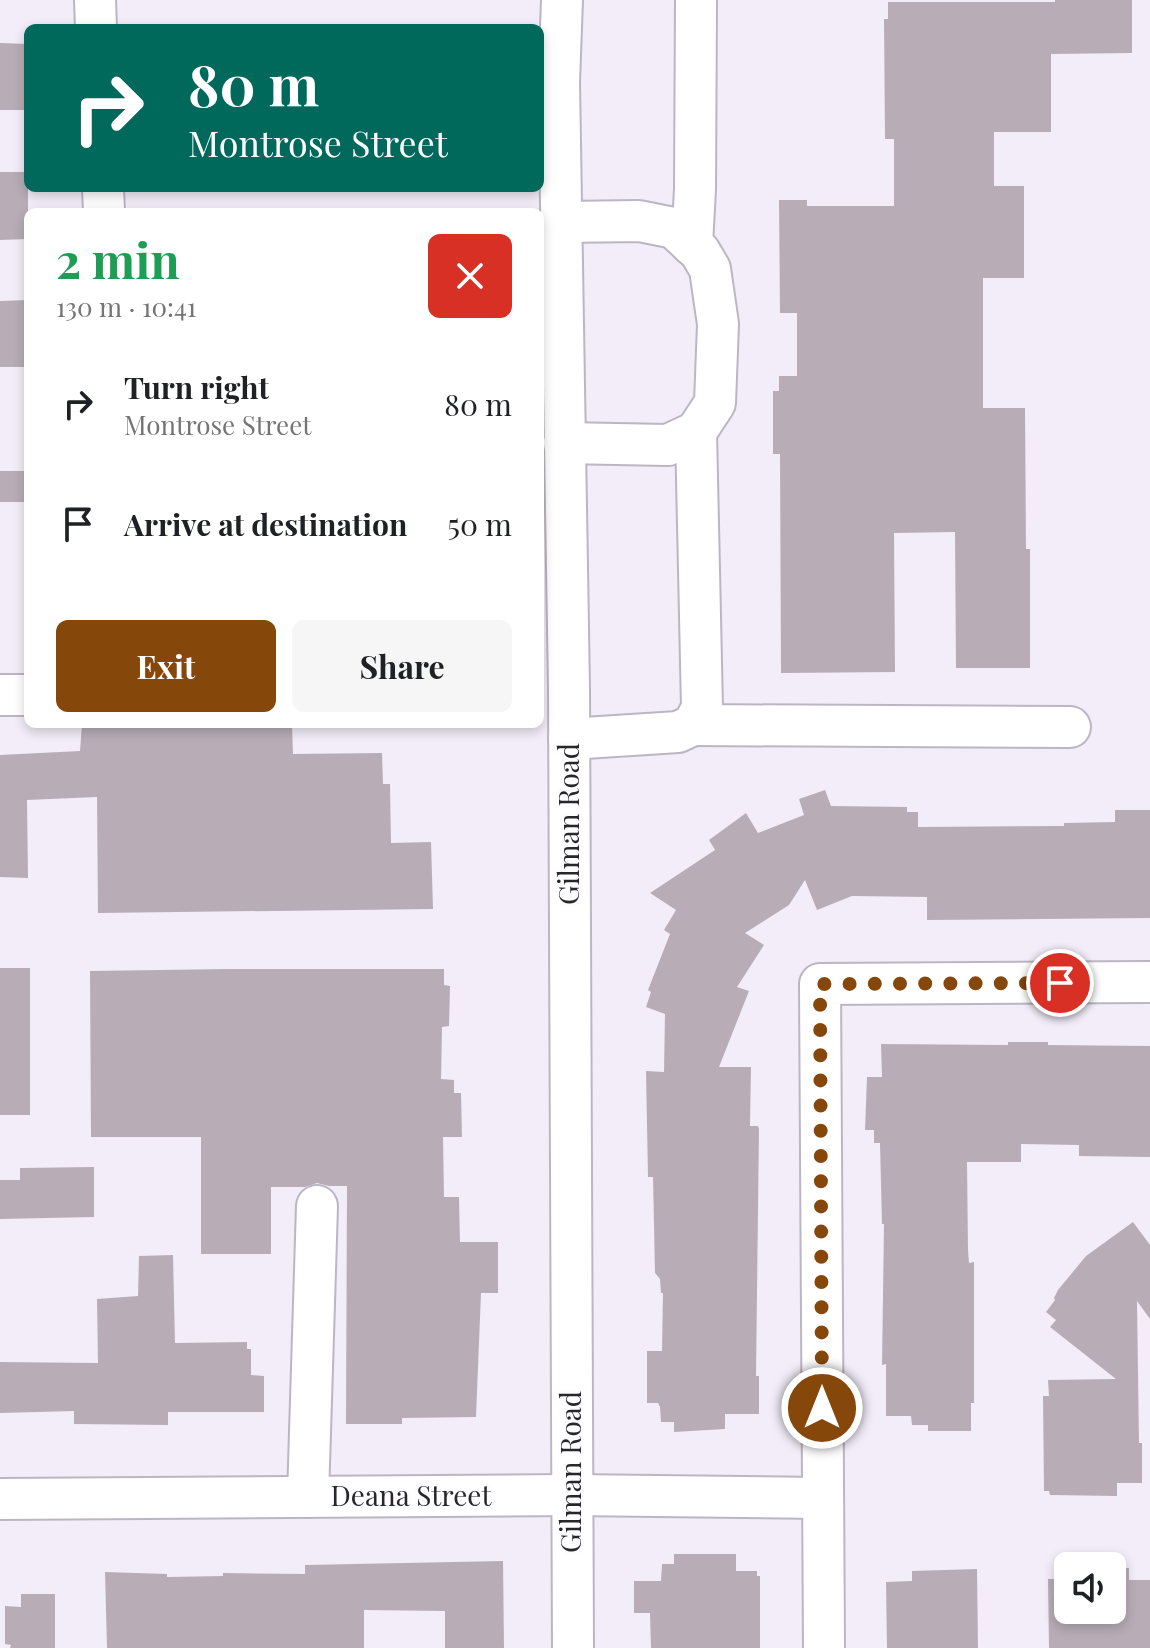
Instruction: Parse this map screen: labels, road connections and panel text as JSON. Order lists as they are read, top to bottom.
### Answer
{
  "streets": {
    "street": ["Gilman Road", "Deana Street"]
  },
  "crossings": [
    ["Gilman Road", "Deana Street"]
  ],
  "page": {
    "turn": ["80 m", "Montrose Street"],
    "heading": ["2 min", "130 m · 10:41"],
    "list": [
      {
        "name": "Turn right",
        "note": "Montrose Street",
        "value": "80 m"
      },
      {
        "name": "Arrive at destination",
        "value": "50 m"
      }
    ],
    "buttons": ["Exit", "Share"]
  }
}
